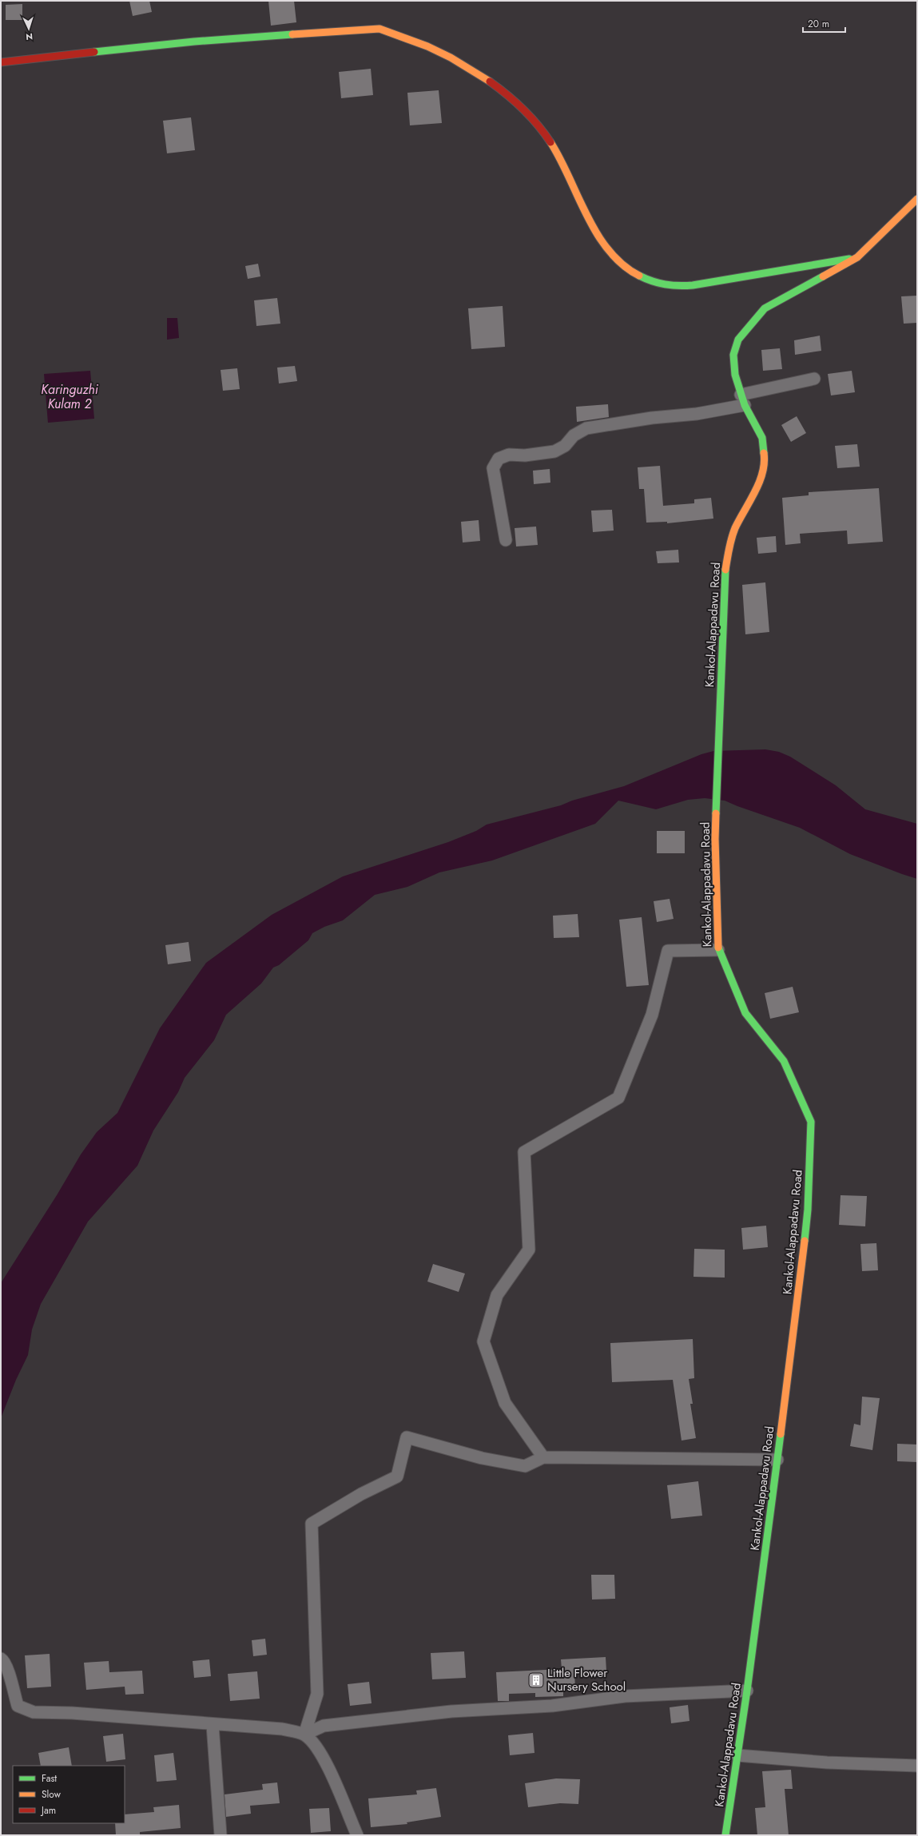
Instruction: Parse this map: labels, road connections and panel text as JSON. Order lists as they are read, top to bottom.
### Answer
{
  "streets": {
    "main road": ["Kankol-Alappadavu Road"]
  },
  "water": ["Karinguzhi Kulam 2"],
  "places": {
    "building": ["Little Flower Nursery School"]
  },
  "legend": ["Fast", "Slow", "Jam"],
  "scale_bar": "20 m",
  "north": "bottom"
}
